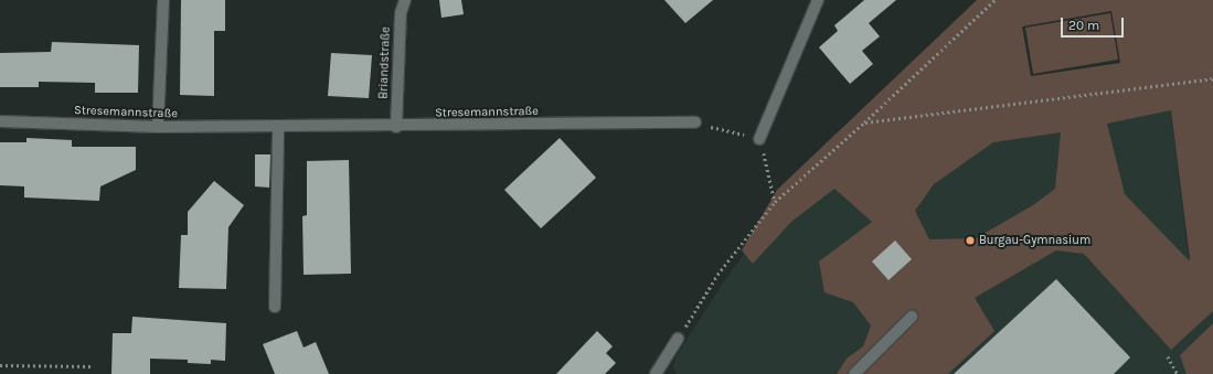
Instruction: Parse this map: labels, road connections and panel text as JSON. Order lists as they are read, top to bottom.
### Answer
{
  "streets": {
    "street": ["Briandstraße", "Stresemannstraße"]
  },
  "crossings": [
    ["Briandstraße", "Stresemannstraße"]
  ],
  "places": ["Burgau-Gymnasium"],
  "scale_bar": "20 m"
}
